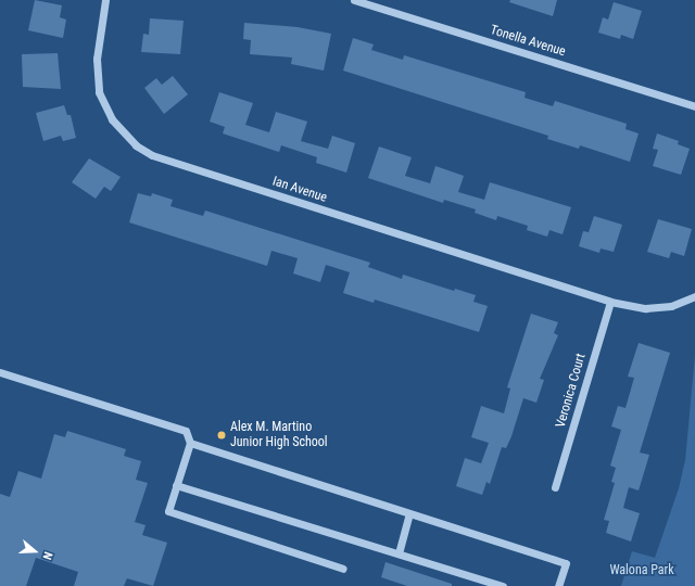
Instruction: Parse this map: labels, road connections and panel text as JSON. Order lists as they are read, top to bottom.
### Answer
{
  "streets": {
    "street": ["Tonella Avenue", "Ian Avenue", "Veronica Court"]
  },
  "crossings": [
    ["Ian Avenue", "Veronica Court"]
  ],
  "parks": ["Walona Park"],
  "places": ["Alex M. Martino Junior High School"],
  "north": "right"
}
